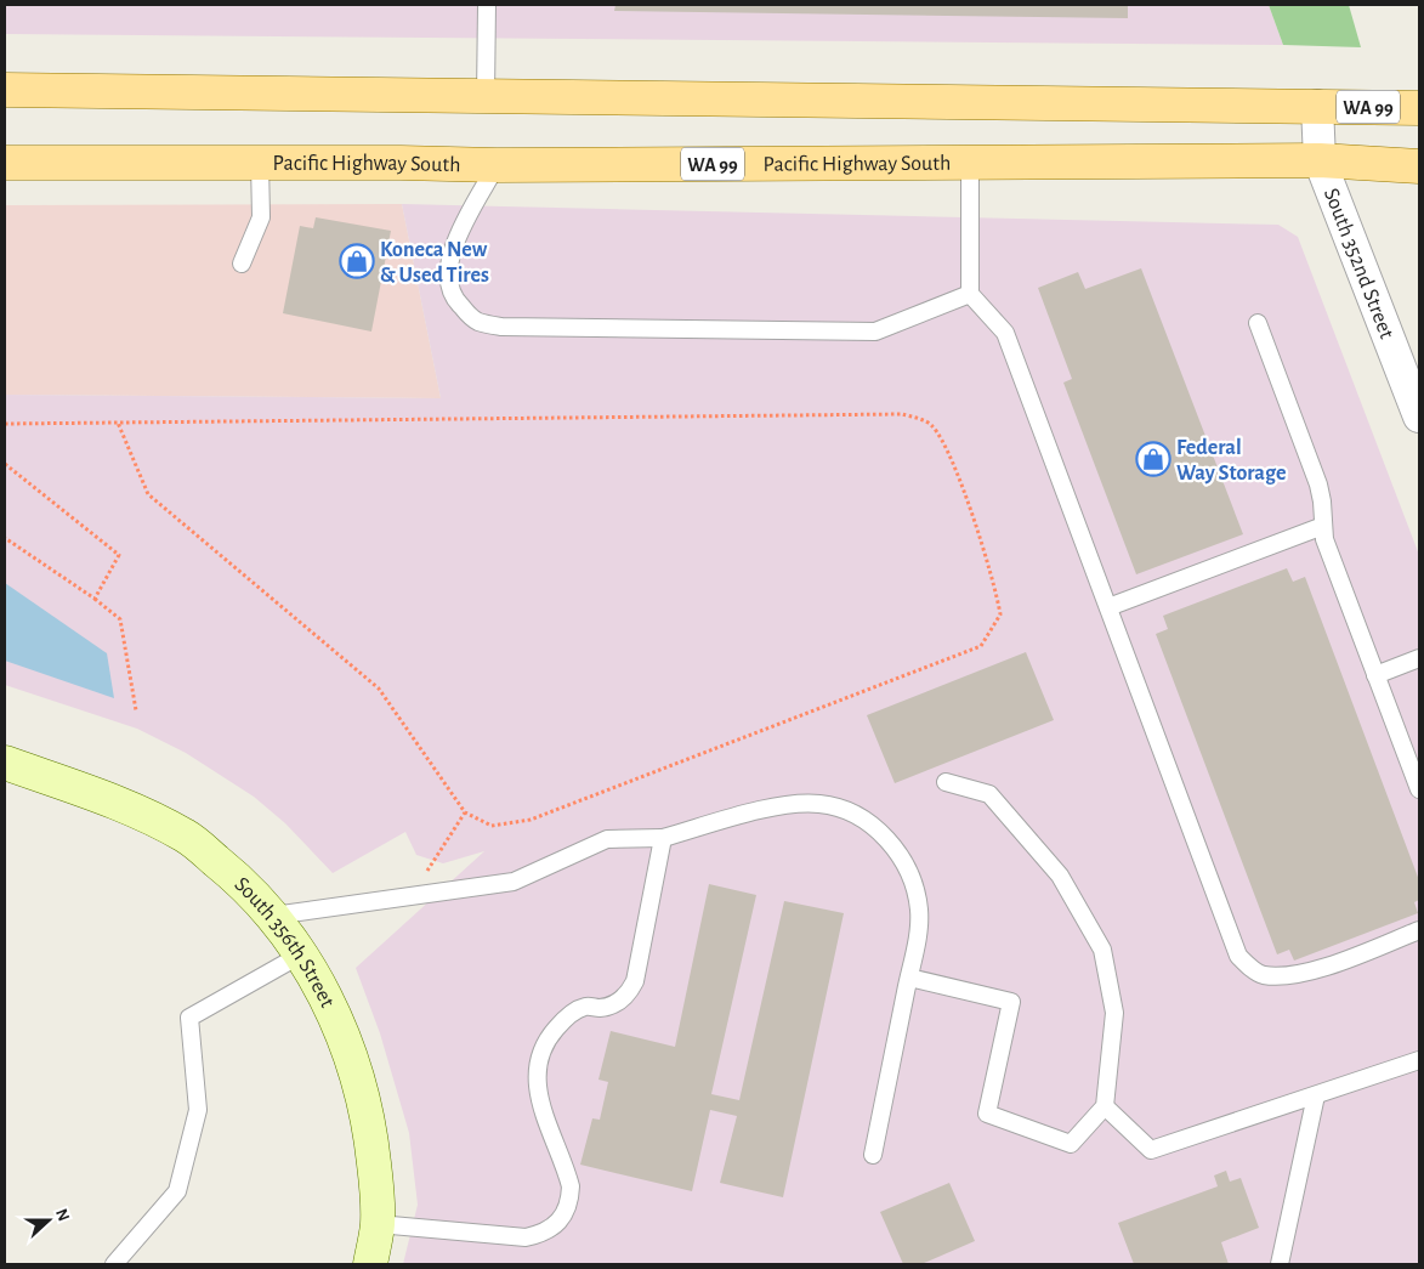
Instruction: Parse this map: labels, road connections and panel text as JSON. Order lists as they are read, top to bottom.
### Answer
{
  "streets": {
    "main road": ["WA 99", "Pacific Highway South", "South 356th Street"],
    "street": ["South 352nd Street"]
  },
  "crossings": [
    ["WA 99", "South 352nd Street"],
    ["Pacific Highway South", "South 352nd Street"]
  ],
  "places": {
    "shop": ["Koneca New & Used Tires", "Federal Way Storage"]
  },
  "north": "right"
}
